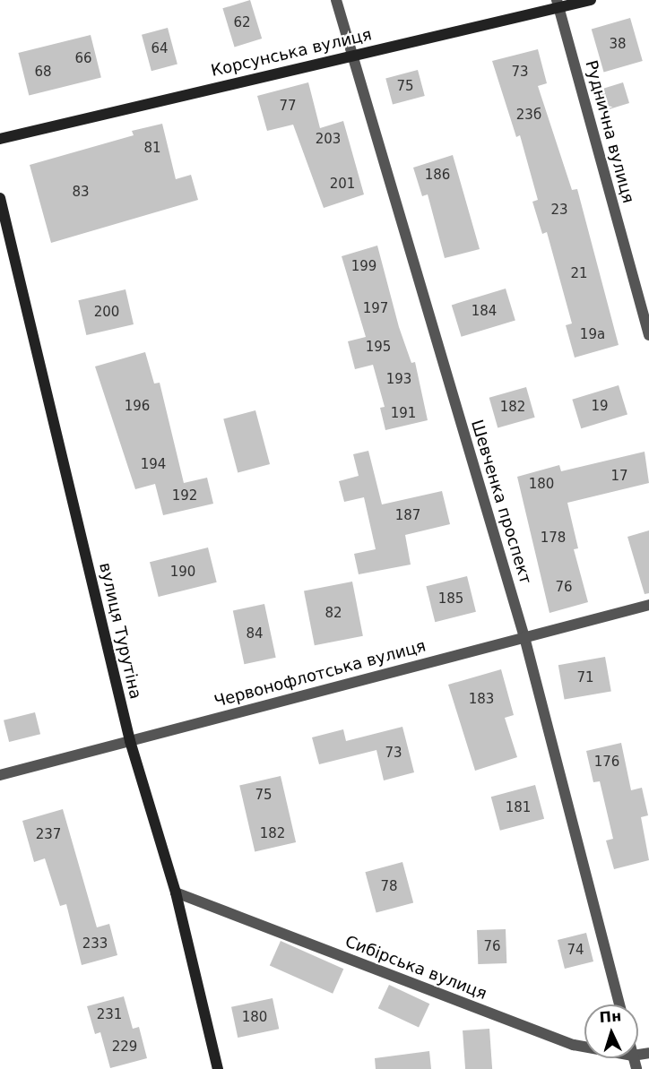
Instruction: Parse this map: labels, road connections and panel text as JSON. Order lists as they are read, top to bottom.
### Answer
{
  "streets": {
    "street": [
      "Корсунська вулиця",
      "Руднична вулиця",
      "Шевченка проспект",
      "вулиця Турутіна",
      "Червонофлотська вулиця",
      "Сибірська вулиця"
    ]
  },
  "crossings": [
    ["Корсунська вулиця", "Руднична вулиця"],
    ["Корсунська вулиця", "Шевченка проспект"],
    ["Шевченка проспект", "Червонофлотська вулиця"],
    ["вулиця Турутіна", "Червонофлотська вулиця"],
    ["вулиця Турутіна", "Сибірська вулиця"]
  ],
  "house_numbers": [
    "62",
    "38",
    "64",
    "66",
    "68",
    "73",
    "75",
    "77",
    "23б",
    "203",
    "81",
    "186",
    "201",
    "83",
    "23",
    "199",
    "21",
    "197",
    "184",
    "200",
    "19а",
    "195",
    "193",
    "196",
    "19",
    "182",
    "191",
    "194",
    "17",
    "180",
    "192",
    "187",
    "178",
    "190",
    "76",
    "185",
    "82",
    "84",
    "71",
    "183",
    "73",
    "176",
    "75",
    "181",
    "182",
    "237",
    "78",
    "233",
    "76",
    "74",
    "231",
    "180",
    "229"
  ],
  "north": "top"
}
